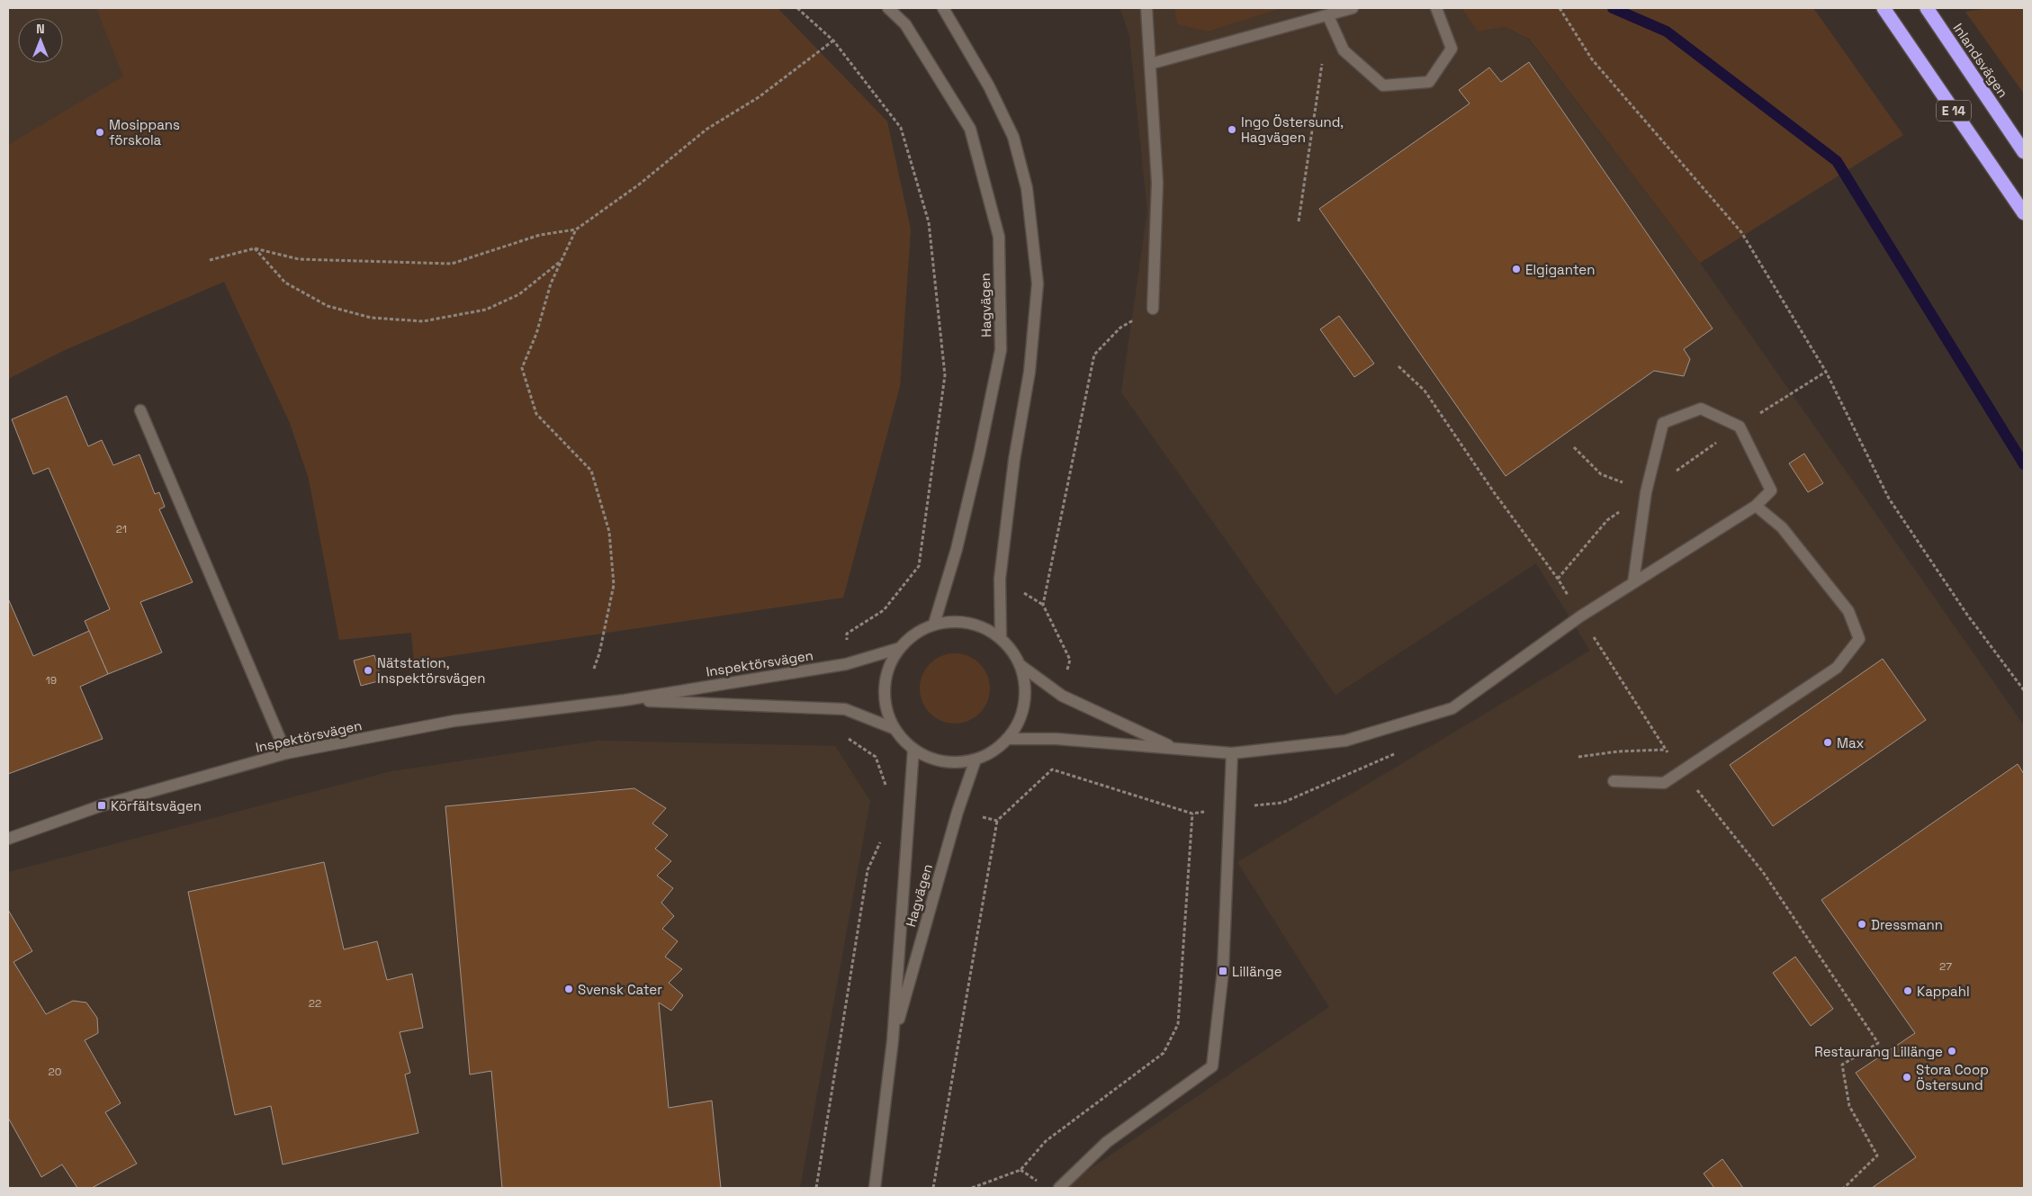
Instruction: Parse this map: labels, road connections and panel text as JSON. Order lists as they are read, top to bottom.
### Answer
{
  "streets": {
    "highway": ["Inlandsvägen", "E 14"],
    "street": ["Hagvägen", "Inspektörsvägen"]
  },
  "crossings": [
    ["Hagvägen", "Inspektörsvägen"]
  ],
  "places": {
    "other": [
      "Ingo Östersund, Hagvägen",
      "Mosippans förskola",
      "Elgiganten",
      "Nätstation, Inspektörsvägen",
      "Max",
      "Dressmann",
      "Svensk Cater",
      "Kappahl",
      "Restaurang Lillänge",
      "Stora Coop Östersund"
    ],
    "transit": ["Körfältsvägen", "Lillänge"]
  },
  "house_numbers": [
    "21",
    "19",
    "27",
    "22",
    "20"
  ],
  "north": "top"
}
